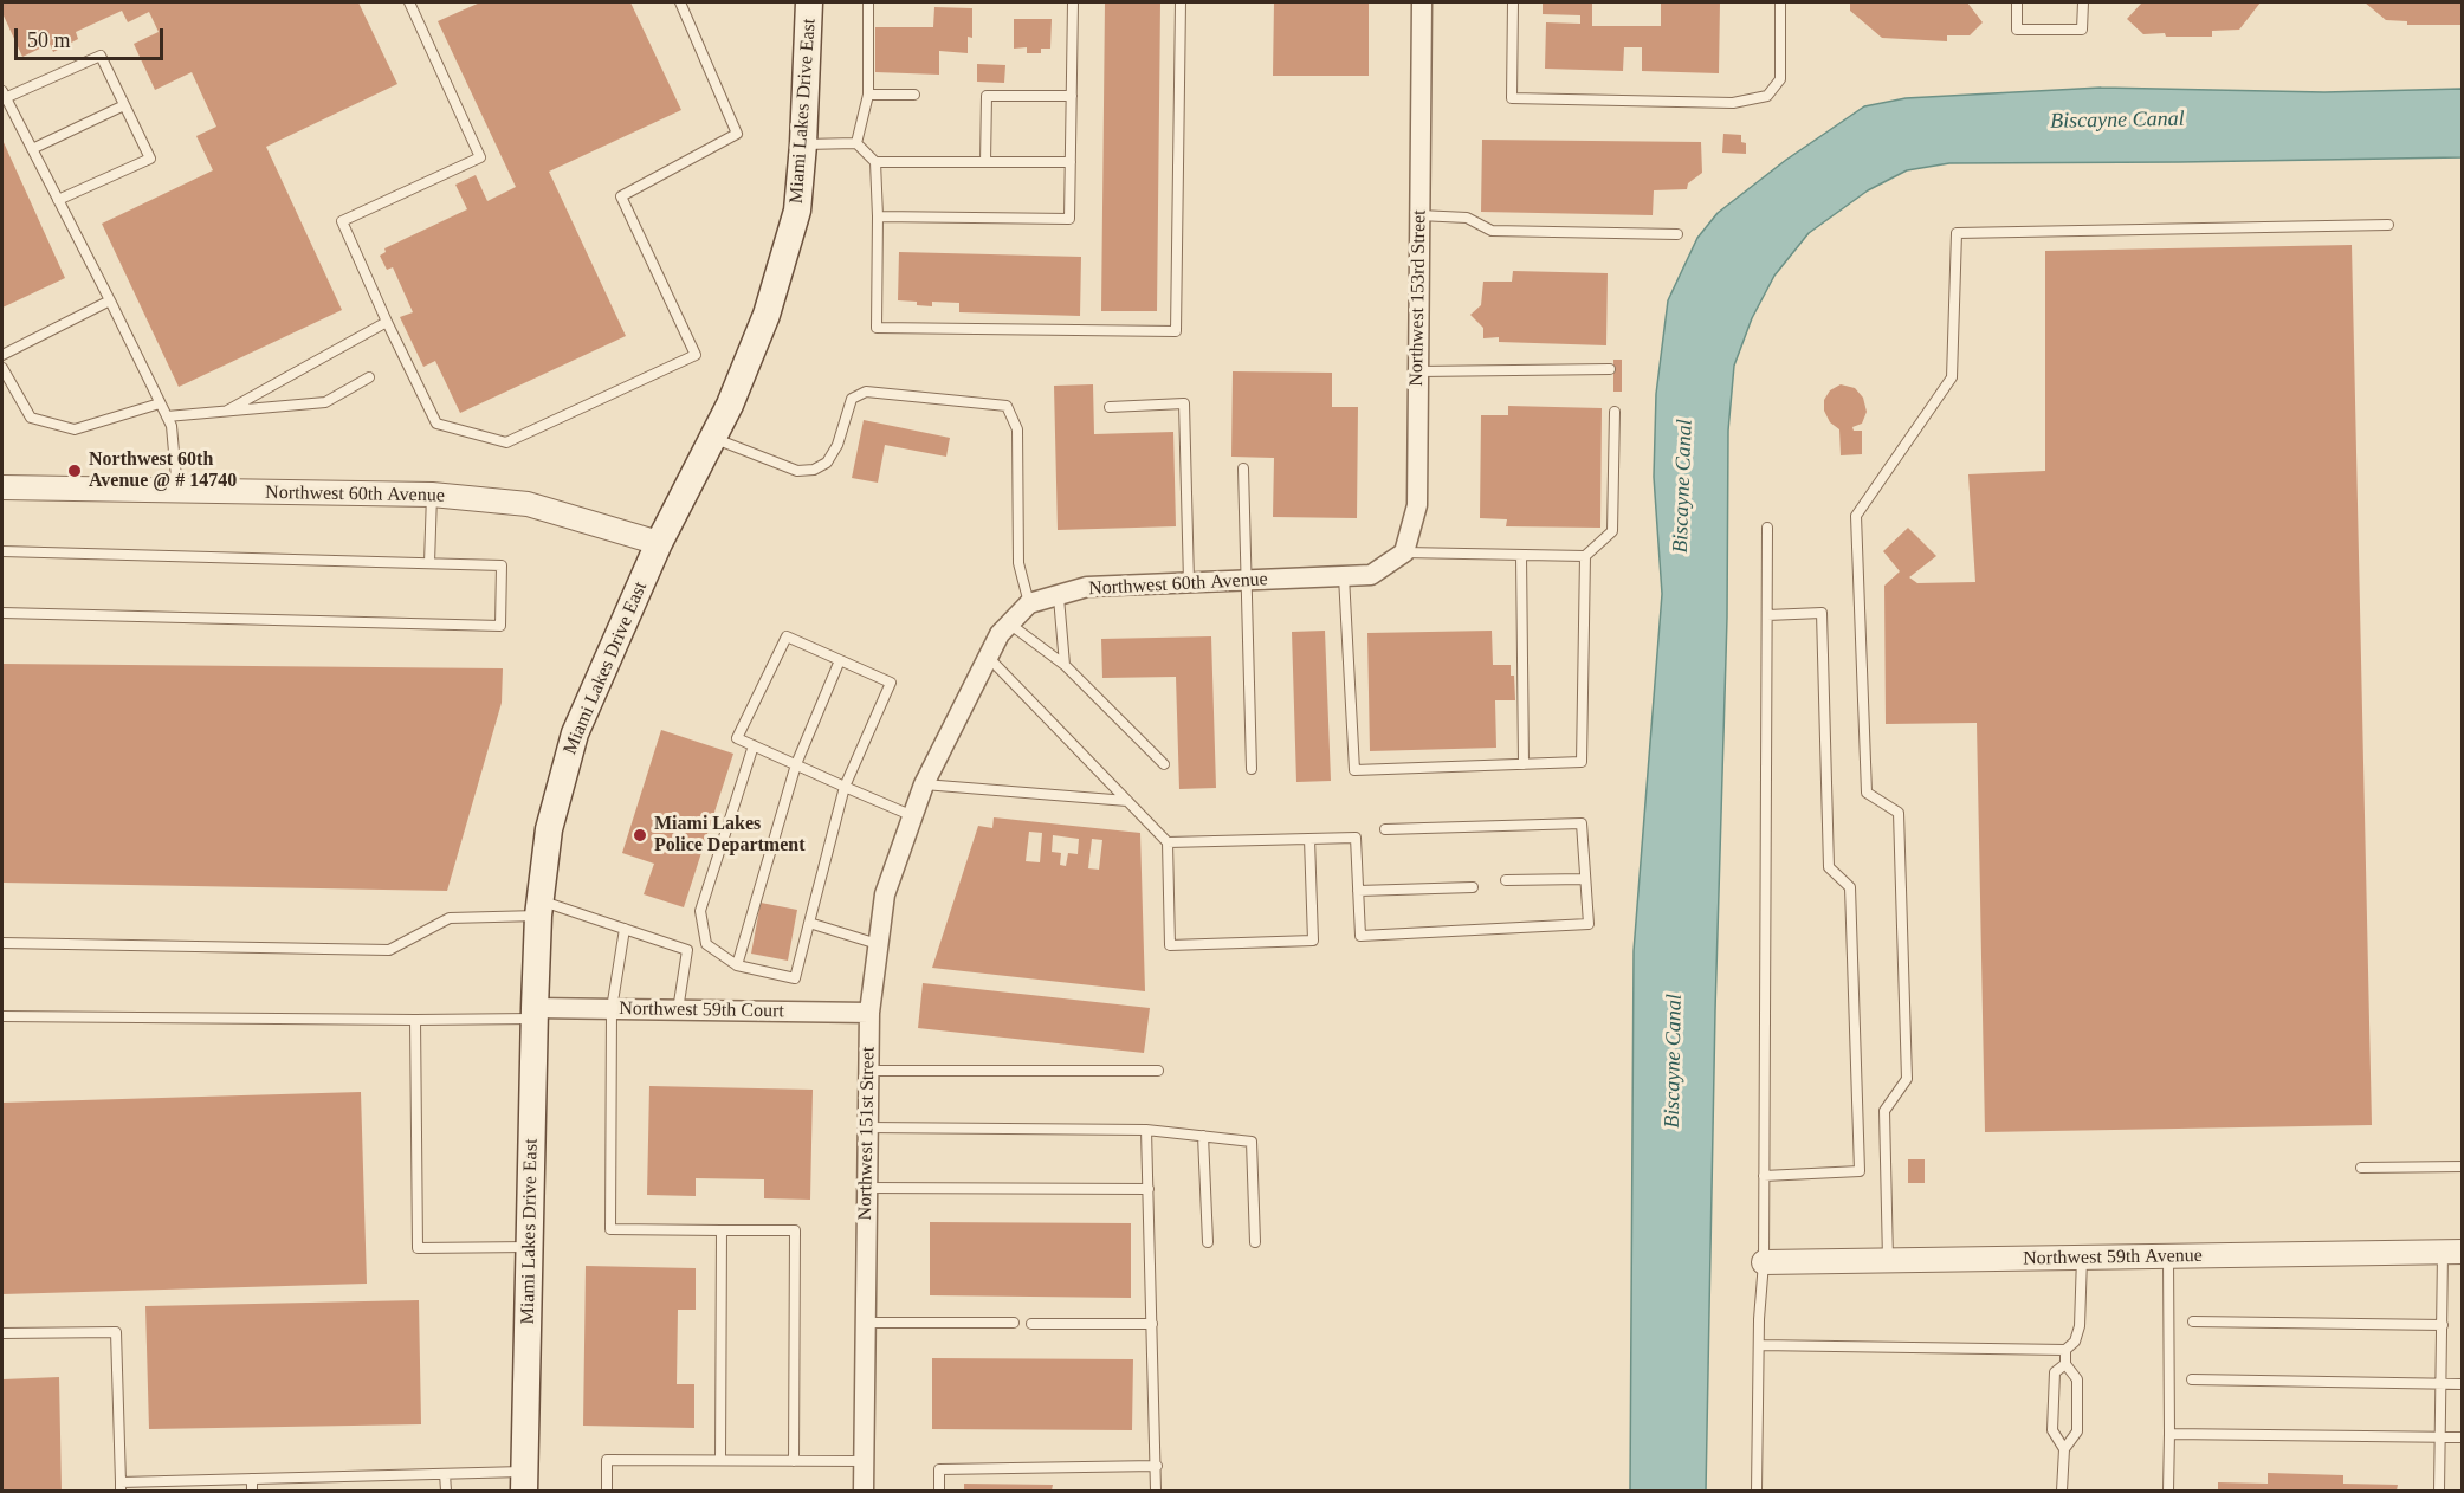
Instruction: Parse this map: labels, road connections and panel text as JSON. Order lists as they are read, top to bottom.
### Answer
{
  "streets": {
    "main road": ["Miami Lakes Drive East"],
    "street": [
      "Northwest 153rd Street",
      "Northwest 60th Avenue",
      "Northwest 59th Court",
      "Northwest 151st Street",
      "Northwest 59th Avenue"
    ]
  },
  "crossings": [
    ["Miami Lakes Drive East", "Northwest 60th Avenue"],
    ["Miami Lakes Drive East", "Northwest 59th Court"],
    ["Northwest 153rd Street", "Northwest 60th Avenue"],
    ["Northwest 59th Court", "Northwest 151st Street"]
  ],
  "water": ["Biscayne Canal"],
  "places": ["Northwest 60th Avenue @ # 14740", "Miami Lakes Police Department"],
  "scale_bar": "50 m"
}
